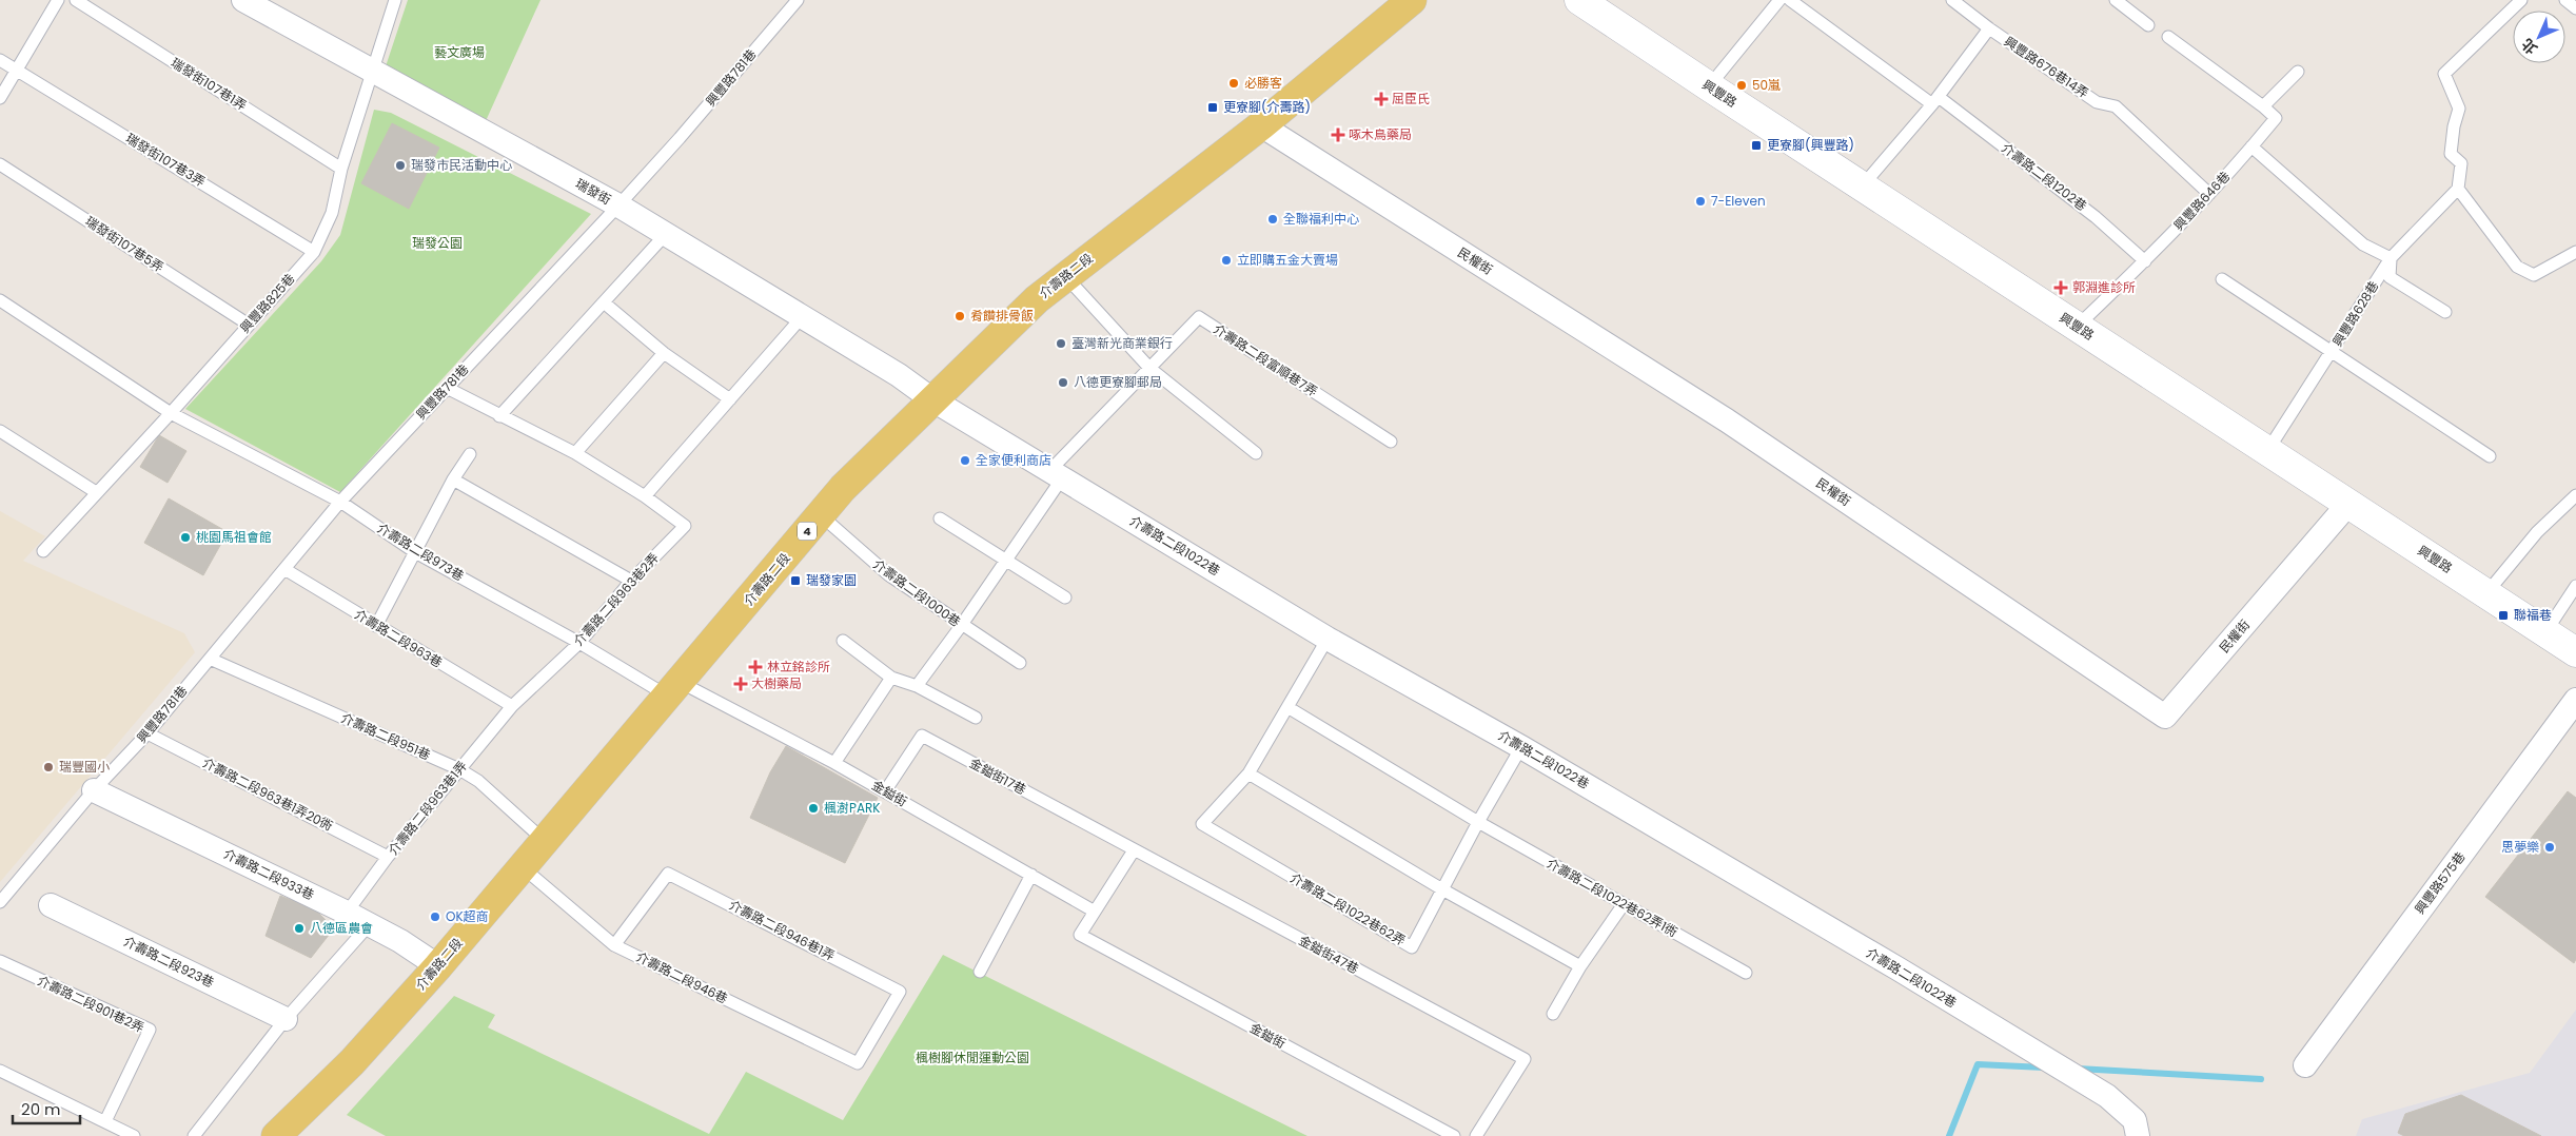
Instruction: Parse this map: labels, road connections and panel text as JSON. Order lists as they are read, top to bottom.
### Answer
{
  "streets": {
    "main road": ["興豐路", "介壽路二段", "4"],
    "street": [
      "瑞發街",
      "民權街",
      "介壽路二段1022巷",
      "介壽路二段933巷",
      "興豐路575巷",
      "介壽路二段923巷"
    ],
    "lane": [
      "興豐路676巷14弄",
      "興豐路781巷",
      "瑞發街107巷1弄",
      "瑞發街107巷3弄",
      "介壽路二段1202巷",
      "興豐路646巷",
      "瑞發街107巷5弄",
      "興豐路825巷",
      "興豐路628巷",
      "介壽路二段富順巷7弄",
      "介壽路二段973巷",
      "介壽路二段1000巷",
      "介壽路二段963巷2弄",
      "介壽路二段963巷",
      "介壽路二段951巷",
      "金鎰街17巷",
      "金鎰街",
      "介壽路二段963巷1弄20衖",
      "介壽路二段963巷1弄",
      "介壽路二段1022巷62弄1衖",
      "介壽路二段1022巷62弄",
      "介壽路二段946巷1弄",
      "金鎰街47巷",
      "介壽路二段946巷",
      "介壽路二段901巷2弄"
    ]
  },
  "crossings": [
    ["興豐路676巷14弄", "興豐路646巷"],
    ["興豐路781巷", "瑞發街"],
    ["興豐路781巷", "介壽路二段973巷"],
    ["興豐路781巷", "介壽路二段963巷"],
    ["興豐路781巷", "介壽路二段951巷"],
    ["興豐路781巷", "介壽路二段963巷1弄20衖"],
    ["興豐路781巷", "介壽路二段933巷"],
    ["瑞發街107巷1弄", "興豐路825巷"],
    ["興豐路", "興豐路646巷"],
    ["興豐路", "民權街"],
    ["興豐路", "興豐路628巷"],
    ["瑞發街107巷3弄", "興豐路825巷"],
    ["介壽路二段1202巷", "興豐路646巷"],
    ["瑞發街", "介壽路二段"],
    ["瑞發街", "興豐路825巷"],
    ["瑞發街", "介壽路二段1022巷"],
    ["瑞發街107巷5弄", "興豐路825巷"],
    ["民權街", "介壽路二段"],
    ["介壽路二段", "介壽路二段1022巷"],
    ["介壽路二段", "介壽路二段973巷"],
    ["介壽路二段", "介壽路二段1000巷"],
    ["介壽路二段", "介壽路二段951巷"],
    ["介壽路二段", "金鎰街"],
    ["介壽路二段", "介壽路二段933巷"],
    ["介壽路二段", "介壽路二段946巷"],
    ["興豐路825巷", "介壽路二段973巷"],
    ["介壽路二段1022巷", "介壽路二段1022巷62弄"],
    ["介壽路二段973巷", "介壽路二段963巷2弄"],
    ["介壽路二段973巷", "金鎰街"],
    ["介壽路二段963巷2弄", "介壽路二段963巷"],
    ["介壽路二段963巷2弄", "介壽路二段963巷1弄"],
    ["介壽路二段963巷", "介壽路二段963巷1弄"],
    ["介壽路二段951巷", "介壽路二段963巷1弄"],
    ["金鎰街17巷", "金鎰街"],
    ["金鎰街17巷", "金鎰街47巷"],
    ["介壽路二段963巷1弄20衖", "介壽路二段963巷1弄"],
    ["介壽路二段963巷1弄", "介壽路二段933巷"],
    ["介壽路二段1022巷62弄1衖", "介壽路二段1022巷62弄"],
    ["介壽路二段946巷1弄", "介壽路二段946巷"]
  ],
  "parks": ["藝文廣場", "瑞發公園", "楓樹腳休閒運動公園"],
  "places": {
    "other": [
      "必勝客",
      "50嵐",
      "瑞發市民活動中心",
      "7-Eleven",
      "全聯福利中心",
      "立即購五金大賣場",
      "肴饡排骨飯",
      "臺灣新光商業銀行",
      "八德更寮腳郵局",
      "全家便利商店",
      "桃園馬祖會館",
      "瑞豐國小",
      "楓澍PARK",
      "思夢樂",
      "OK超商",
      "八德區農會"
    ],
    "health": [
      "屈臣氏",
      "啄木鳥藥局",
      "郭淵進診所",
      "林立銘診所",
      "大樹藥局"
    ],
    "transit": [
      "更寮腳(介壽路)",
      "更寮腳(興豐路)",
      "瑞發家園",
      "聯福巷"
    ]
  },
  "scale_bar": "20 m",
  "north": "bottom left"
}
